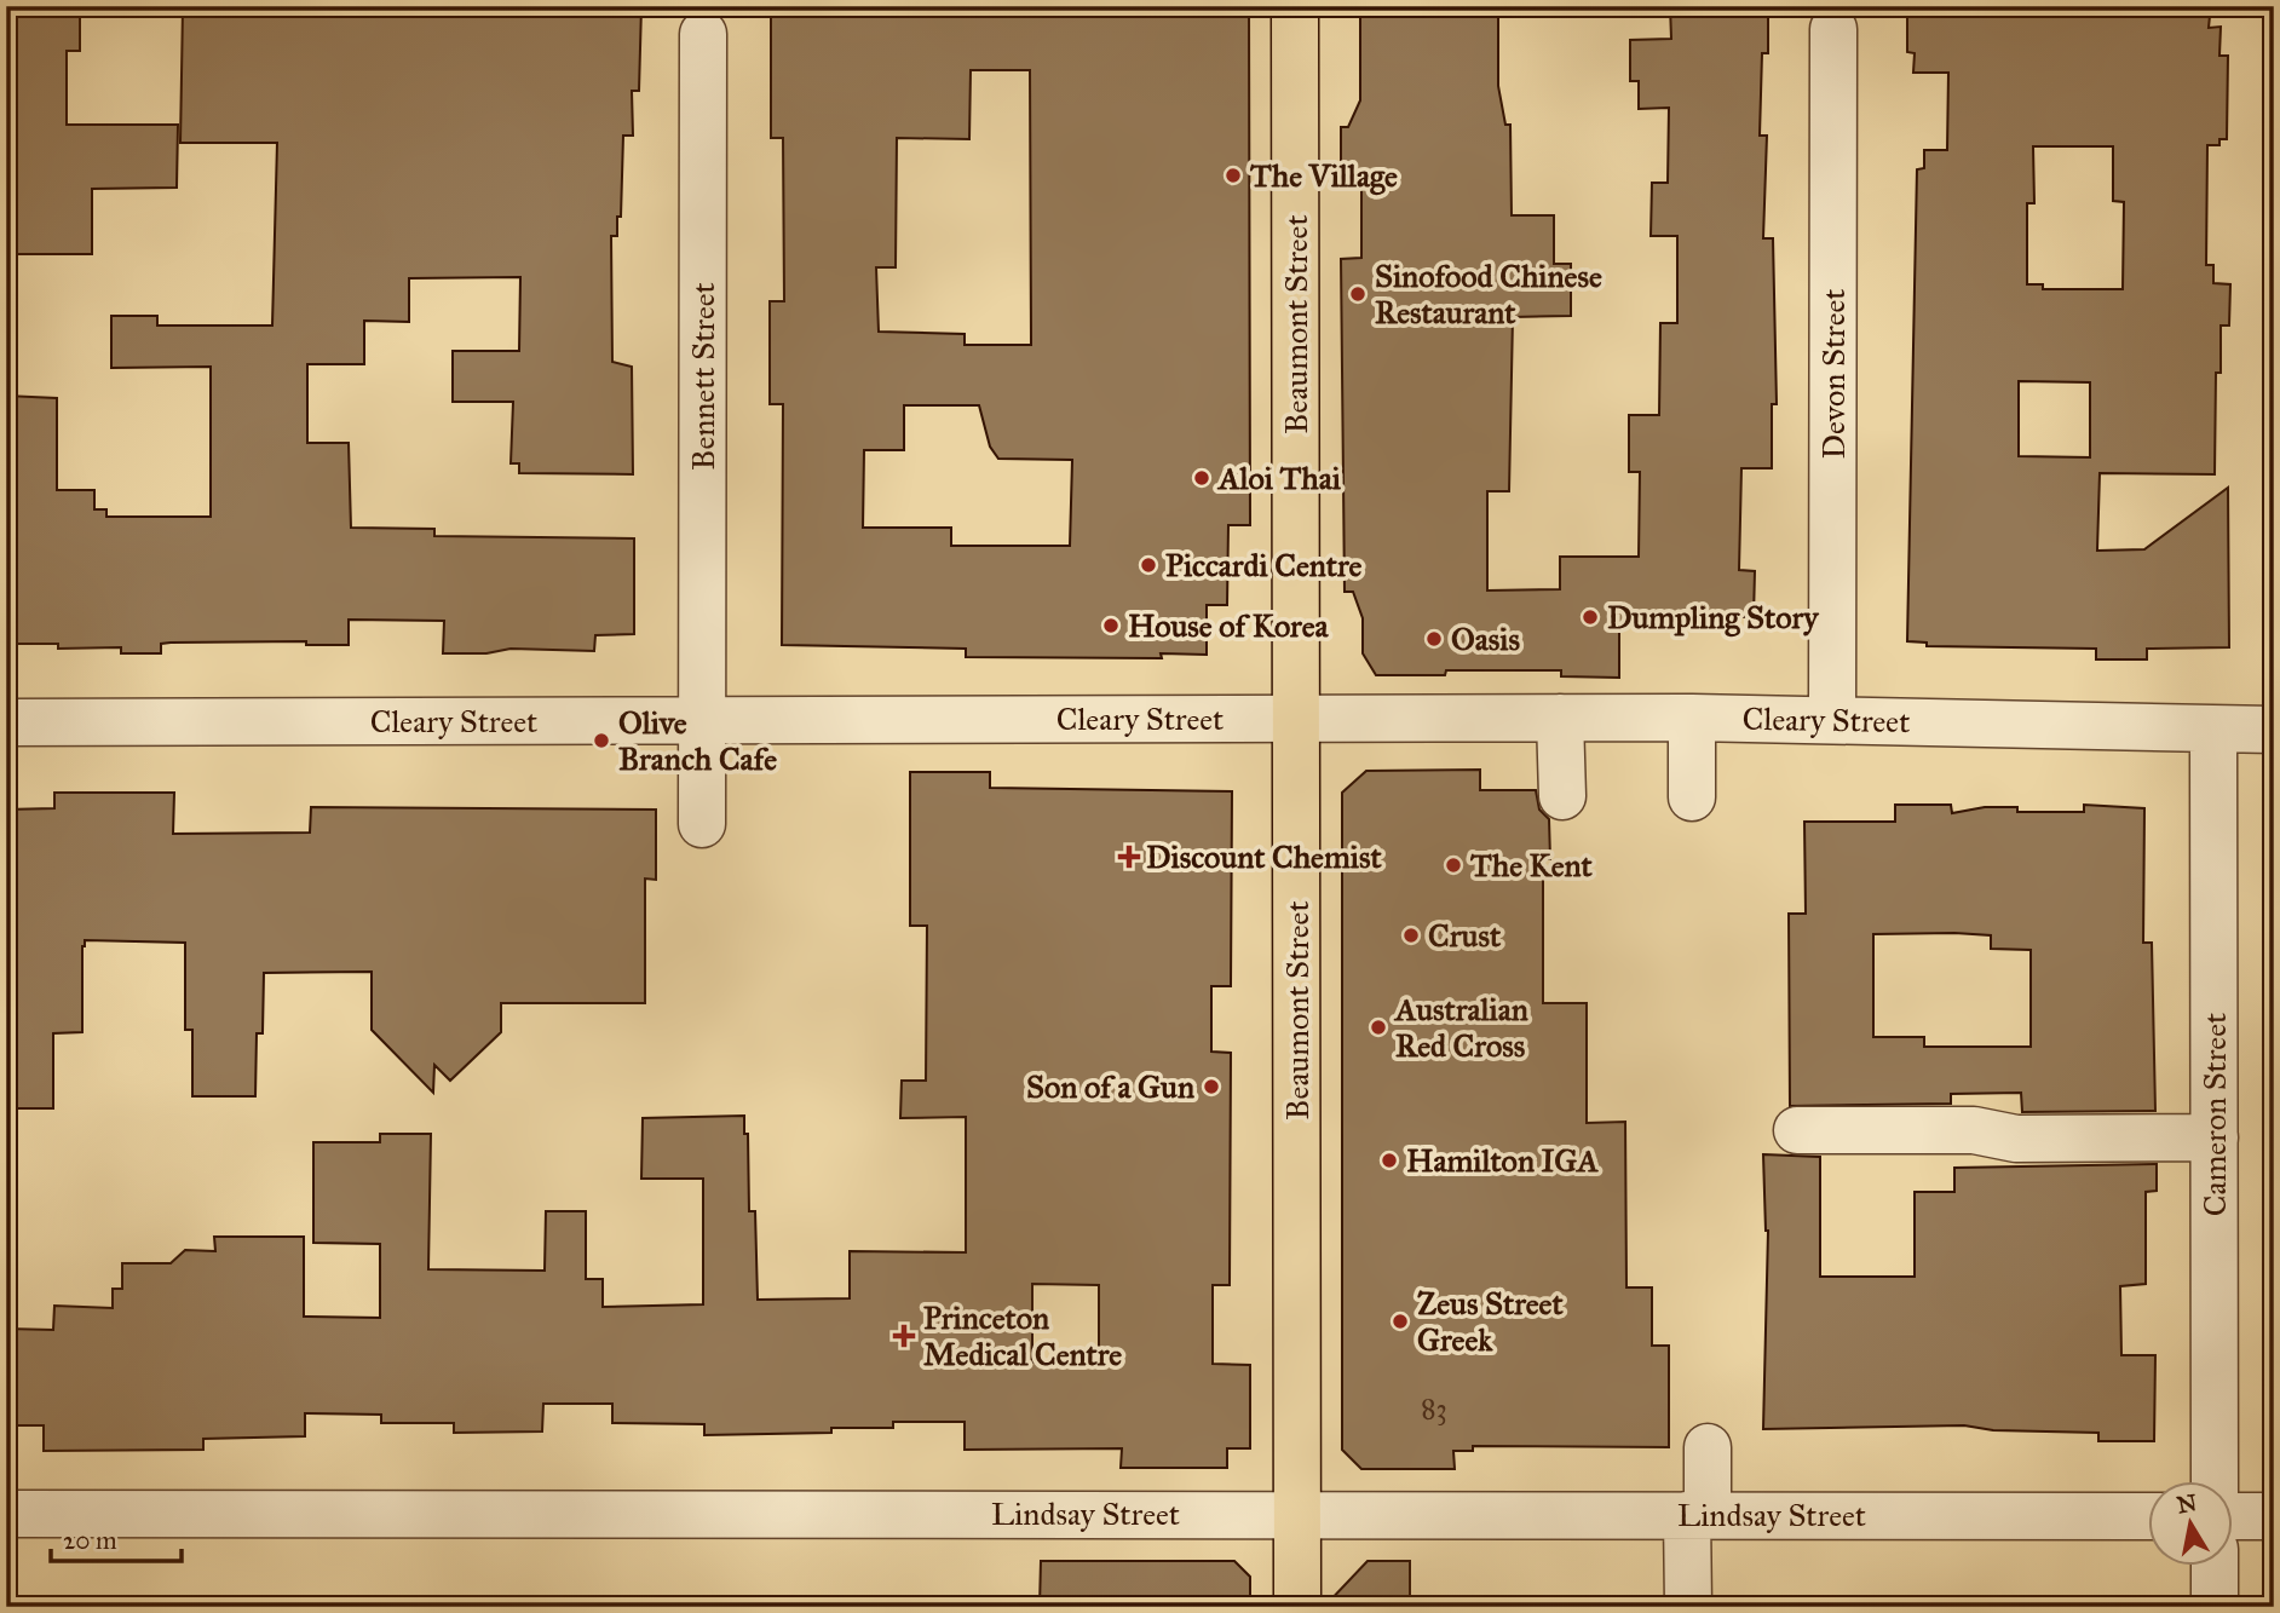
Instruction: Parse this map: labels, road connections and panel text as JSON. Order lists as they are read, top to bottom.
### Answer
{
  "streets": {
    "main road": ["Beaumont Street"],
    "street": [
      "Devon Street",
      "Bennett Street",
      "Cleary Street",
      "Cameron Street",
      "Lindsay Street"
    ]
  },
  "crossings": [
    ["Beaumont Street", "Cleary Street"],
    ["Beaumont Street", "Lindsay Street"],
    ["Devon Street", "Cleary Street"],
    ["Bennett Street", "Cleary Street"],
    ["Cleary Street", "Cameron Street"]
  ],
  "places": {
    "other": [
      "The Village",
      "Sinofood Chinese Restaurant",
      "Aloi Thai",
      "Piccardi Centre",
      "Dumpling Story",
      "House of Korea",
      "Oasis",
      "Olive Branch Cafe",
      "The Kent",
      "Crust",
      "Australian Red Cross",
      "Son of a Gun",
      "Hamilton IGA",
      "Zeus Street Greek"
    ],
    "health": ["Discount Chemist", "Princeton Medical Centre"]
  },
  "house_numbers": ["83"],
  "scale_bar": "20 m",
  "north": "top"
}
